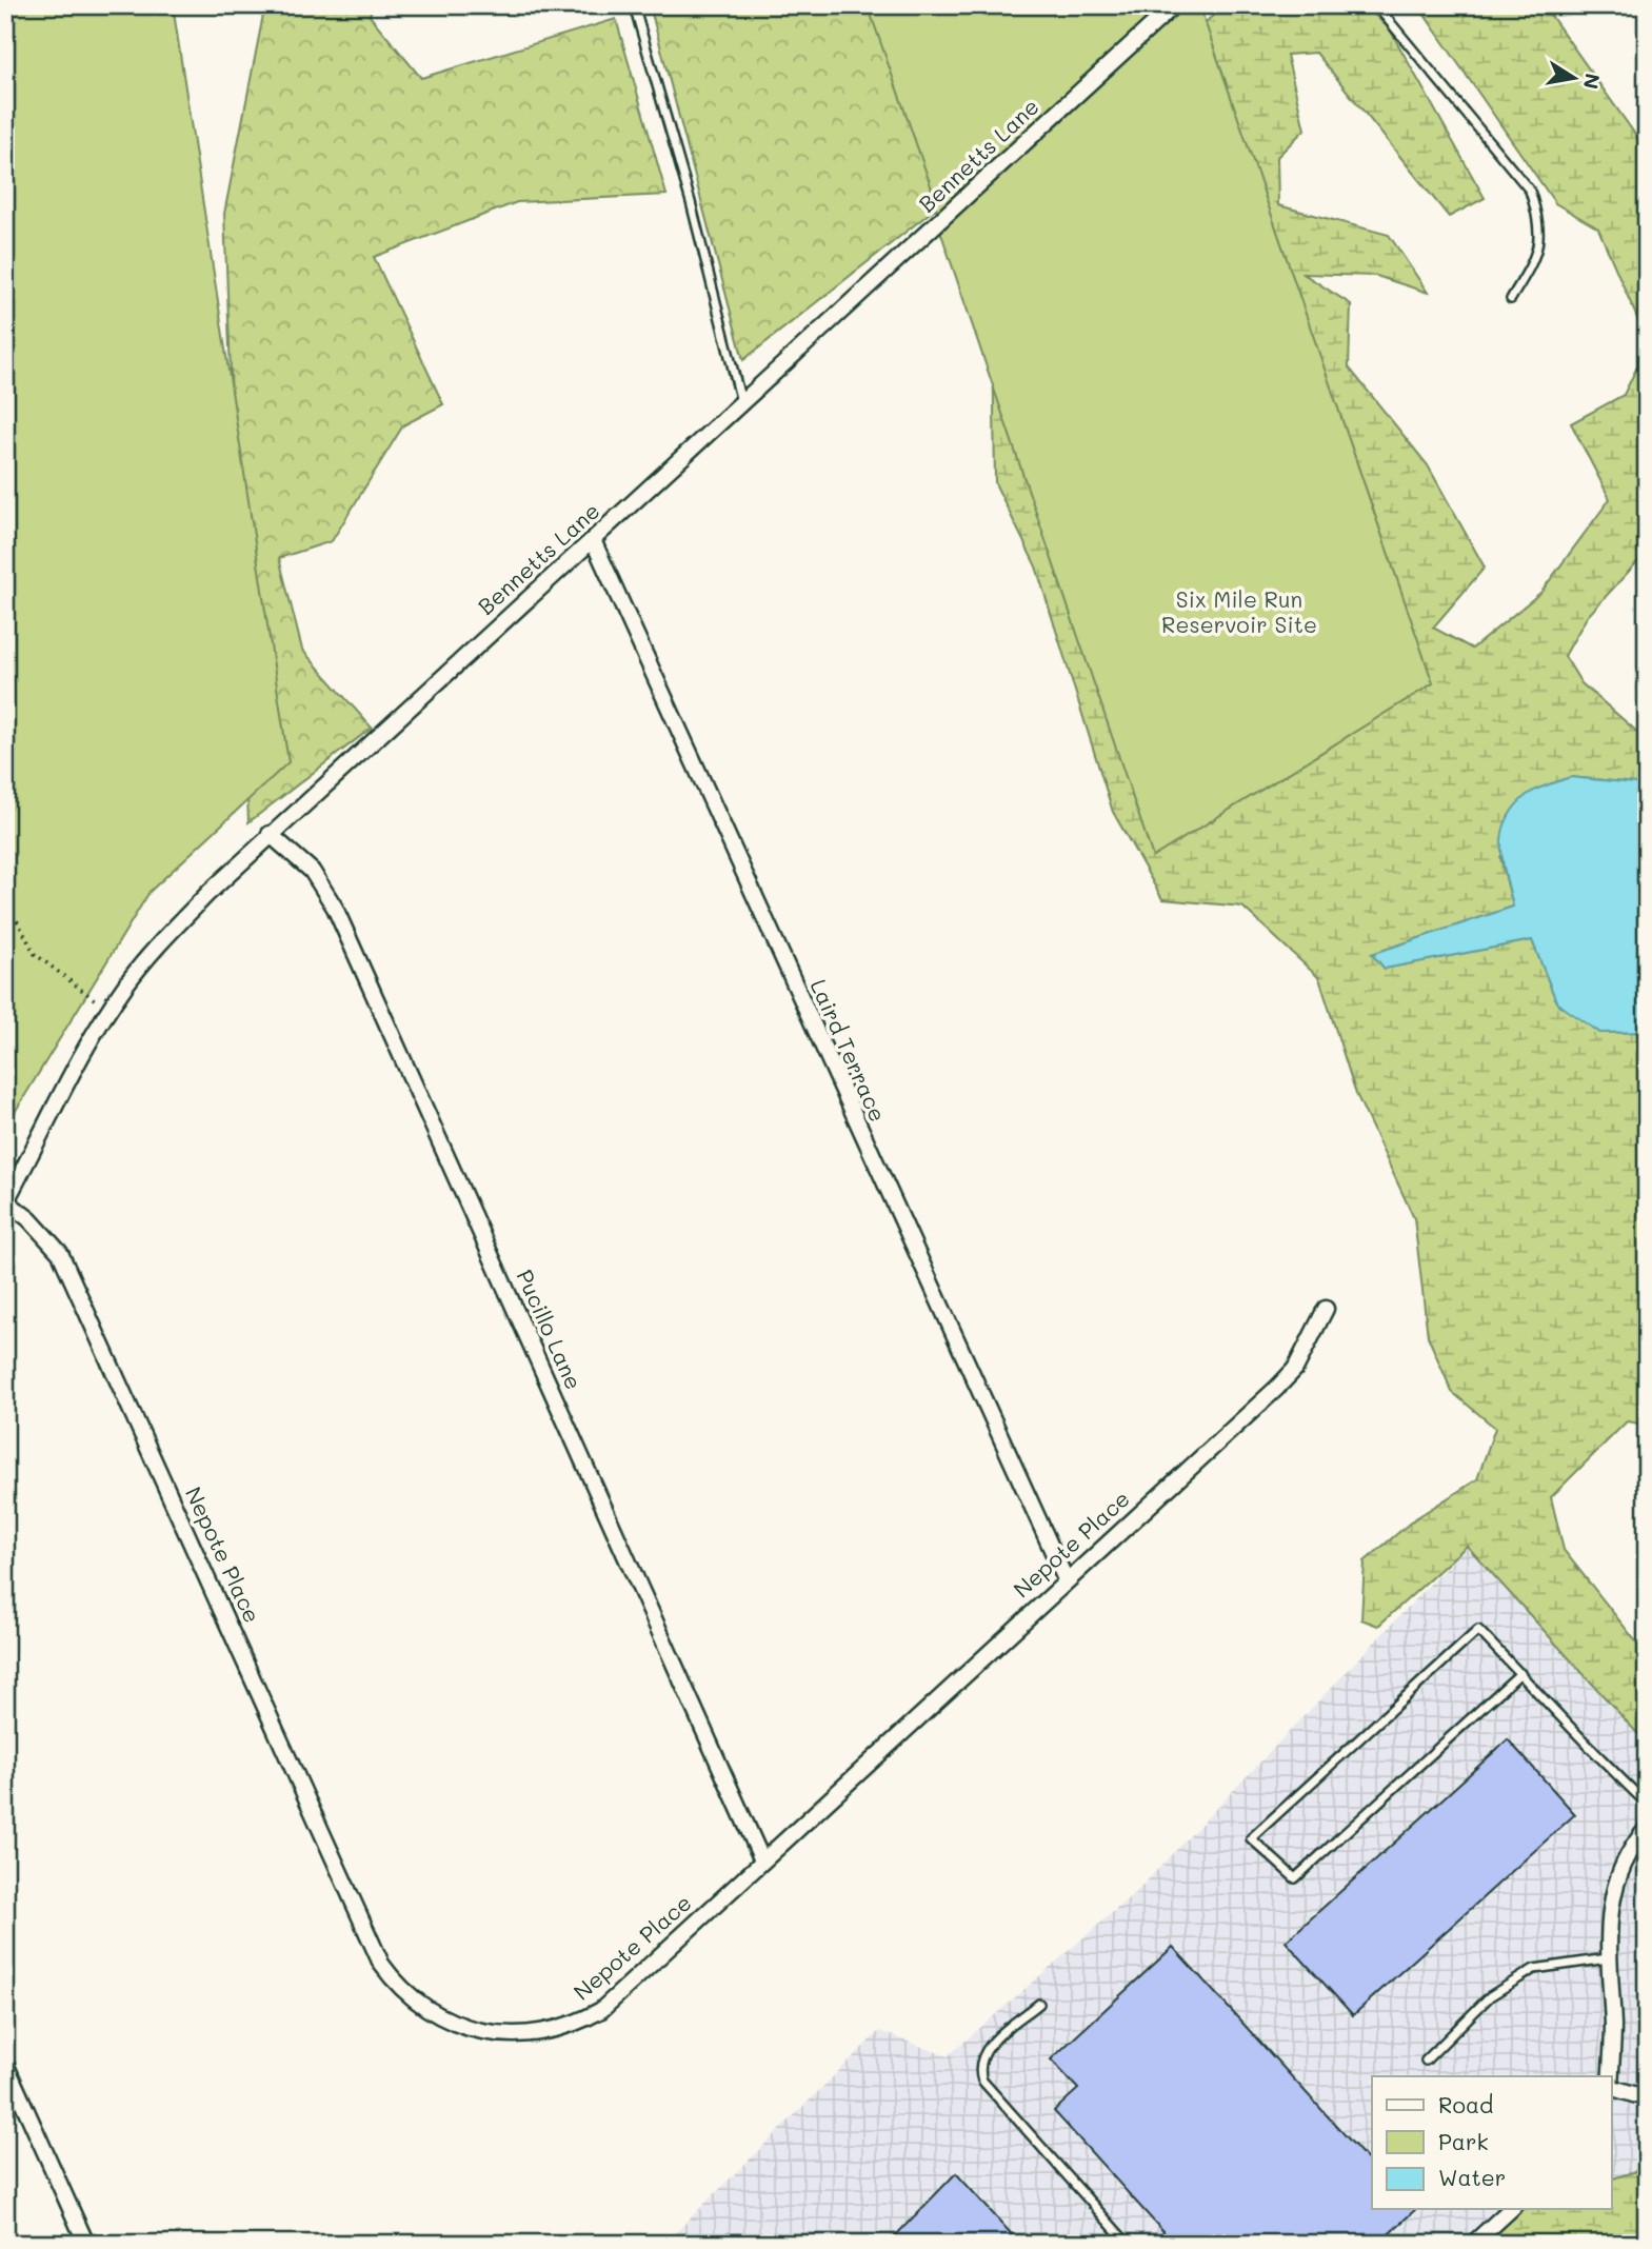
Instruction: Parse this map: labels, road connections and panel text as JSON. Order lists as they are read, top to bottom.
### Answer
{
  "streets": {
    "street": [
      "Bennetts Lane",
      "Laird Terrace",
      "Pucillo Lane",
      "Nepote Place"
    ]
  },
  "crossings": [
    ["Bennetts Lane", "Laird Terrace"],
    ["Bennetts Lane", "Pucillo Lane"],
    ["Bennetts Lane", "Nepote Place"],
    ["Laird Terrace", "Nepote Place"],
    ["Pucillo Lane", "Nepote Place"]
  ],
  "parks": ["Six Mile Run Reservoir Site"],
  "legend": ["Road", "Park", "Water"],
  "north": "right"
}
